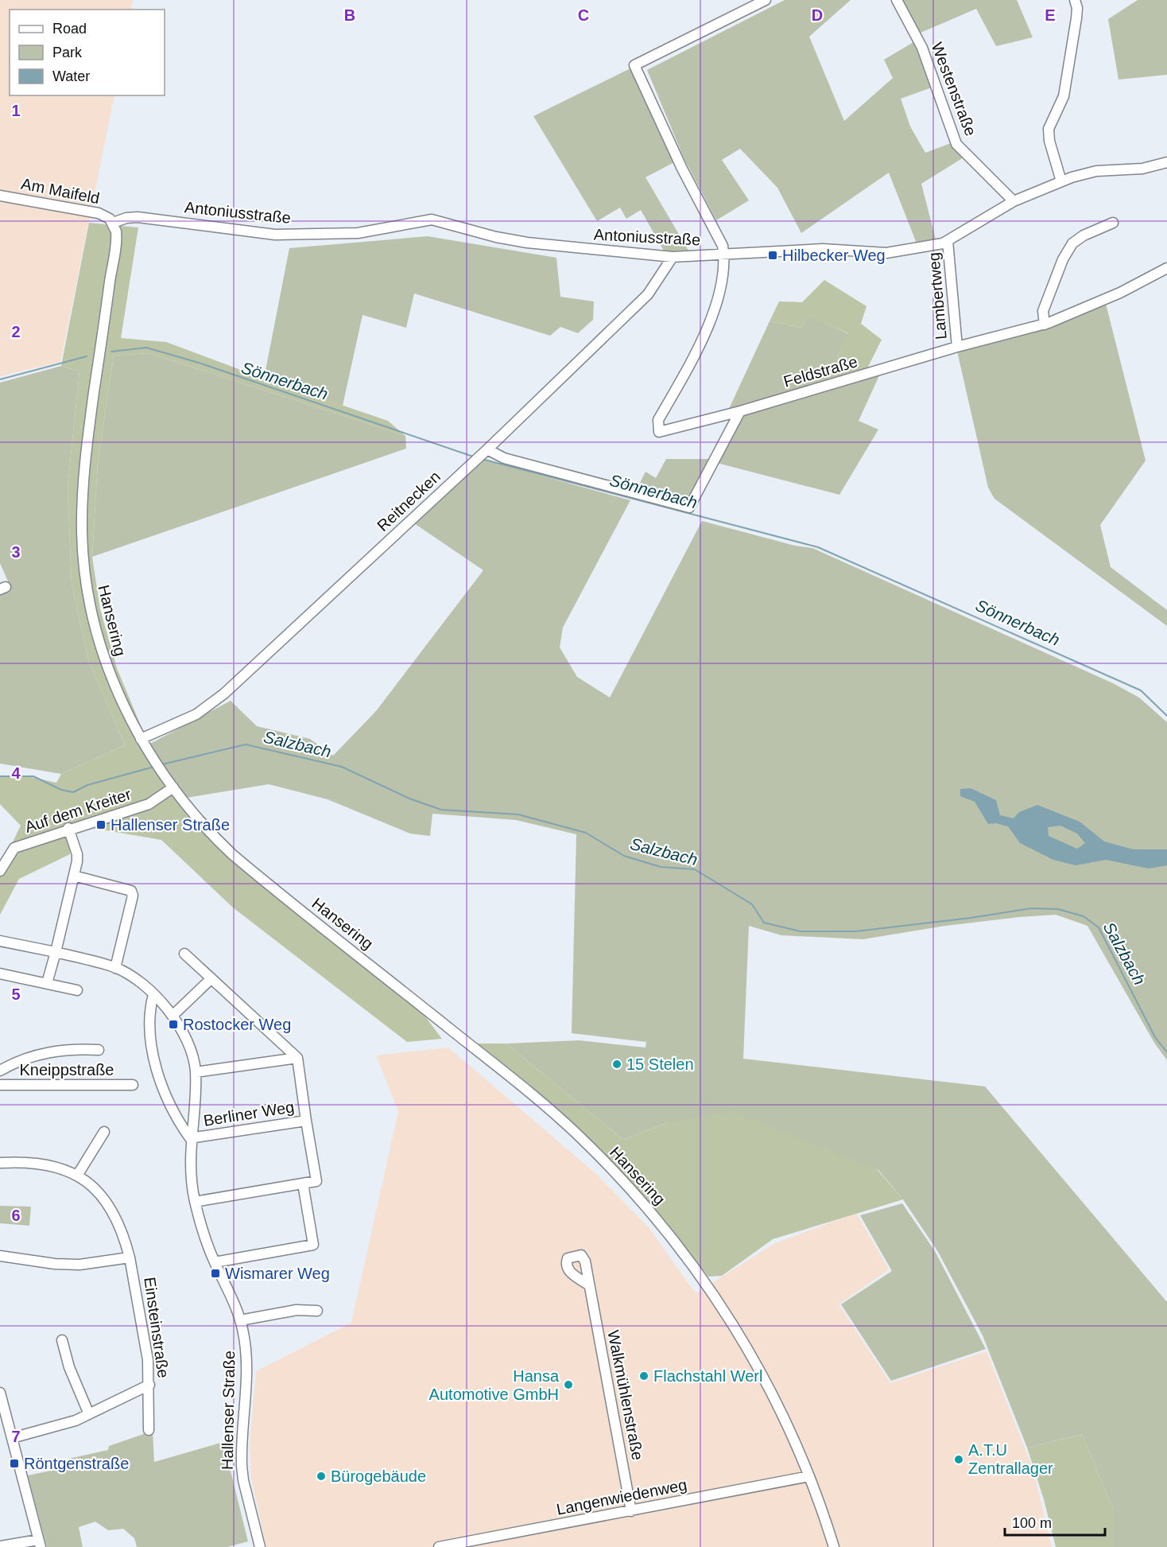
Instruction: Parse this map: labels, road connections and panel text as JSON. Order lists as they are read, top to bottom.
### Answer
{
  "streets": {
    "street": [
      "Westenstraße",
      "Am Maifeld",
      "Antoniusstraße",
      "Lambertweg",
      "Feldstraße",
      "Reitnecken",
      "Hansering",
      "Auf dem Kreiter",
      "Kneippstraße",
      "Berliner Weg",
      "Einsteinstraße",
      "Walkmühlenstraße",
      "Hallenser Straße",
      "Langenwiedenweg"
    ]
  },
  "crossings": [
    ["Westenstraße", "Antoniusstraße"],
    ["Am Maifeld", "Antoniusstraße"],
    ["Am Maifeld", "Hansering"],
    ["Antoniusstraße", "Lambertweg"],
    ["Antoniusstraße", "Feldstraße"],
    ["Antoniusstraße", "Reitnecken"],
    ["Antoniusstraße", "Hansering"],
    ["Lambertweg", "Feldstraße"],
    ["Reitnecken", "Hansering"],
    ["Hansering", "Auf dem Kreiter"],
    ["Hansering", "Langenwiedenweg"],
    ["Berliner Weg", "Hallenser Straße"],
    ["Walkmühlenstraße", "Langenwiedenweg"]
  ],
  "water": ["Sönnerbach", "Salzbach"],
  "places": {
    "transit": [
      "Hilbecker Weg",
      "Hallenser Straße",
      "Rostocker Weg",
      "Wismarer Weg",
      "Röntgenstraße"
    ],
    "other": [
      "15 Stelen",
      "Flachstahl Werl",
      "Hansa Automotive GmbH",
      "A.T.U Zentrallager",
      "Bürogebäude"
    ]
  },
  "legend": ["Road", "Park", "Water"],
  "scale_bar": "100 m",
  "grid": {
    "columns": [
      "B",
      "C",
      "D",
      "E"
    ],
    "rows": [
      "1",
      "2",
      "3",
      "4",
      "5",
      "6",
      "7"
    ]
  }
}
